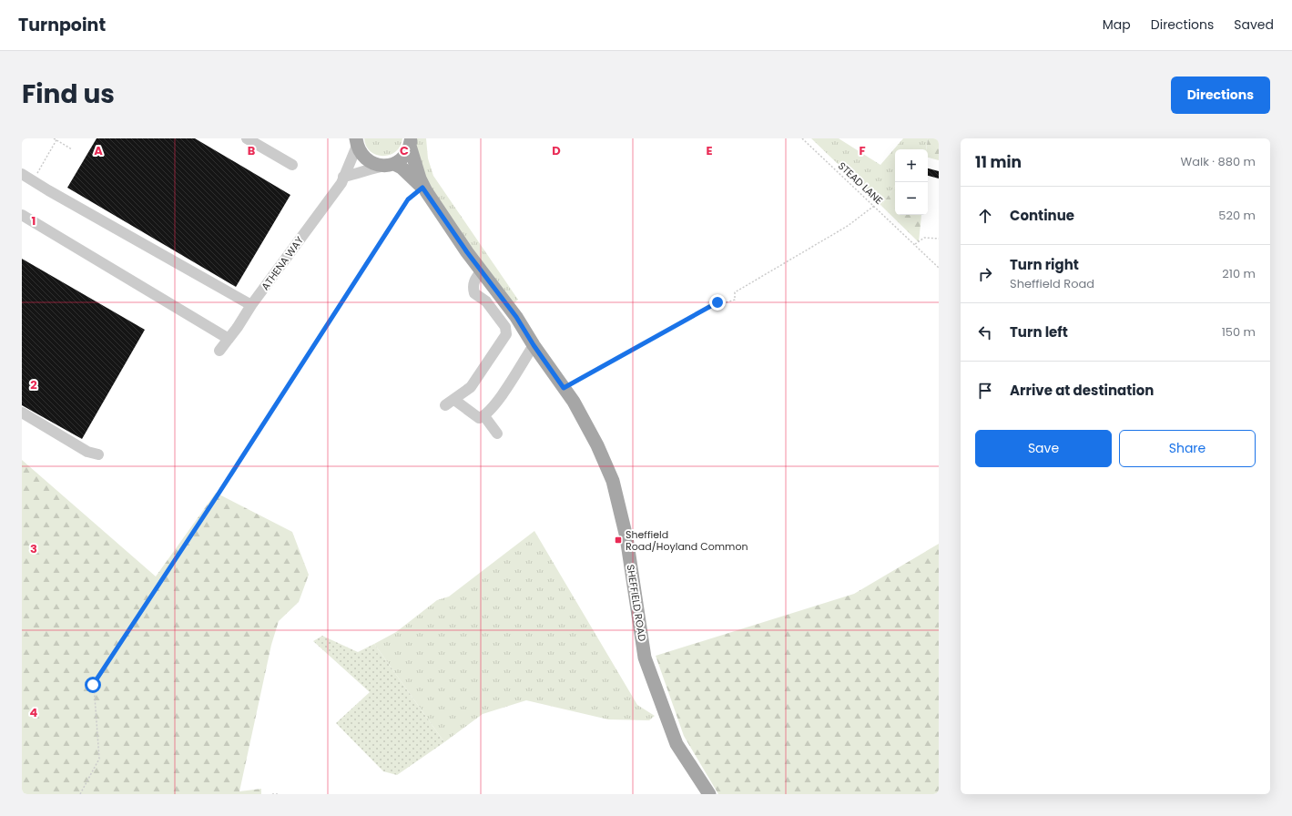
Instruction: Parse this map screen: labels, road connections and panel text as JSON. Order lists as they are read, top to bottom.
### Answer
{
  "streets": {
    "main road": ["SHEFFIELD ROAD"],
    "street": ["ATHENA WAY"],
    "path": ["STEAD LANE"]
  },
  "crossings": [
    ["ATHENA WAY", "SHEFFIELD ROAD"]
  ],
  "places": {
    "transit": ["Sheffield Road/Hoyland Common"]
  },
  "page": {
    "header": "Turnpoint",
    "nav": ["Map", "Directions", "Saved"],
    "title": "Find us",
    "buttons": [
      "Directions",
      ["Save", "Share"]
    ],
    "heading": ["11 min", "Walk · 880 m"],
    "map_buttons": ["+", "−"],
    "list": [
      ["Continue", "520 m"],
      ["Turn right", "Sheffield Road", "210 m"],
      ["Turn left", "150 m"],
      "Arrive at destination"
    ]
  },
  "grid": {
    "columns": [
      "A",
      "B",
      "C",
      "D",
      "E",
      "F"
    ],
    "rows": [
      "1",
      "2",
      "3",
      "4"
    ]
  }
}
